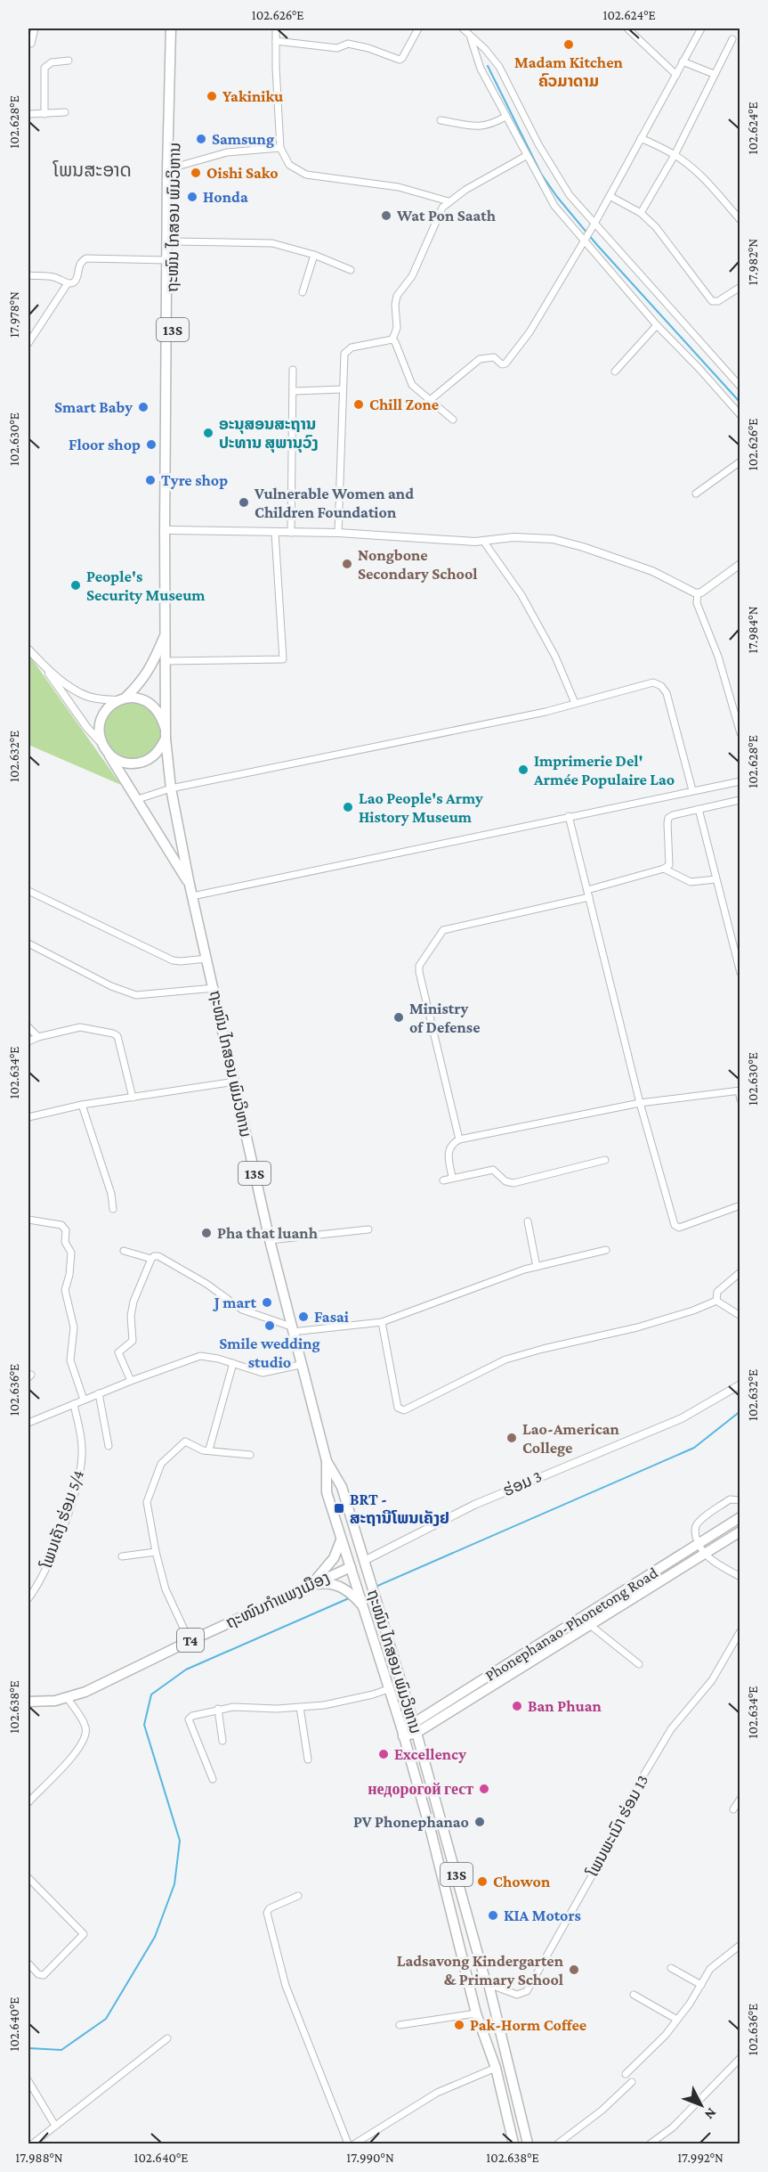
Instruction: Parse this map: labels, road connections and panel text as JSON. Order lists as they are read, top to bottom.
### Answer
{
  "streets": {
    "main road": [
      "ຖະໜົນ ໄກສອນ ພົມວິຫານ",
      "13S",
      "ຖະໜົນກຳແພງເມືອງ",
      "Phonephanao-Phonetong Road",
      "T4"
    ],
    "street": ["ຮ່ອມ 3", "ໂພນເຄັງ ຮ່ອມ 5/4", "ໂພນພະເນົາ ຮ່ອມ 13"]
  },
  "crossings": [
    ["ຖະໜົນ ໄກສອນ ພົມວິຫານ", "13S"],
    ["ຖະໜົນ ໄກສອນ ພົມວິຫານ", "ຮ່ອມ 3"],
    ["ຖະໜົນ ໄກສອນ ພົມວິຫານ", "ຖະໜົນກຳແພງເມືອງ"],
    ["ຖະໜົນ ໄກສອນ ພົມວິຫານ", "Phonephanao-Phonetong Road"],
    ["ຖະໜົນ ໄກສອນ ພົມວິຫານ", "ໂພນພະເນົາ ຮ່ອມ 13"],
    ["ຮ່ອມ 3", "ຖະໜົນກຳແພງເມືອງ"]
  ],
  "districts": ["ໂພນສະອາດ"],
  "places": {
    "other": [
      "Madam Kitchen ຄົວມາດາມ",
      "Yakiniku",
      "Samsung",
      "Oishi Sako",
      "Honda",
      "Wat Pon Saath",
      "Chill Zone",
      "Smart Baby",
      "ອະນຸສອນສະຖານ ປະທານ ສຸພານຸວົງ",
      "Floor shop",
      "Tyre shop",
      "Vulnerable Women and Children Foundation",
      "Nongbone Secondary School",
      "People's Security Museum",
      "Imprimerie Del' Armée Populaire Lao",
      "Lao People's Army History Museum",
      "Ministry of Defense",
      "Pha that luanh",
      "J mart",
      "Fasai",
      "Smile wedding studio",
      "Lao-American College",
      "Ban Phuan",
      "Excellency",
      "недорогой гест",
      "PV Phonephanao",
      "Chowon",
      "KIA Motors",
      "Ladsavong Kindergarten & Primary School",
      "Pak-Horm Coffee"
    ],
    "transit": ["BRT - ສະຖານີໂພນເຄັງຢ"]
  },
  "north": "bottom right",
  "coordinates": [
    "102.626°E",
    "102.624°E",
    "102.628°E",
    "17.982°N",
    "17.978°N",
    "102.630°E",
    "17.984°N",
    "102.632°E",
    "102.634°E",
    "102.636°E",
    "102.638°E",
    "102.640°E",
    "17.988°N",
    "17.990°N",
    "17.992°N"
  ]
}
